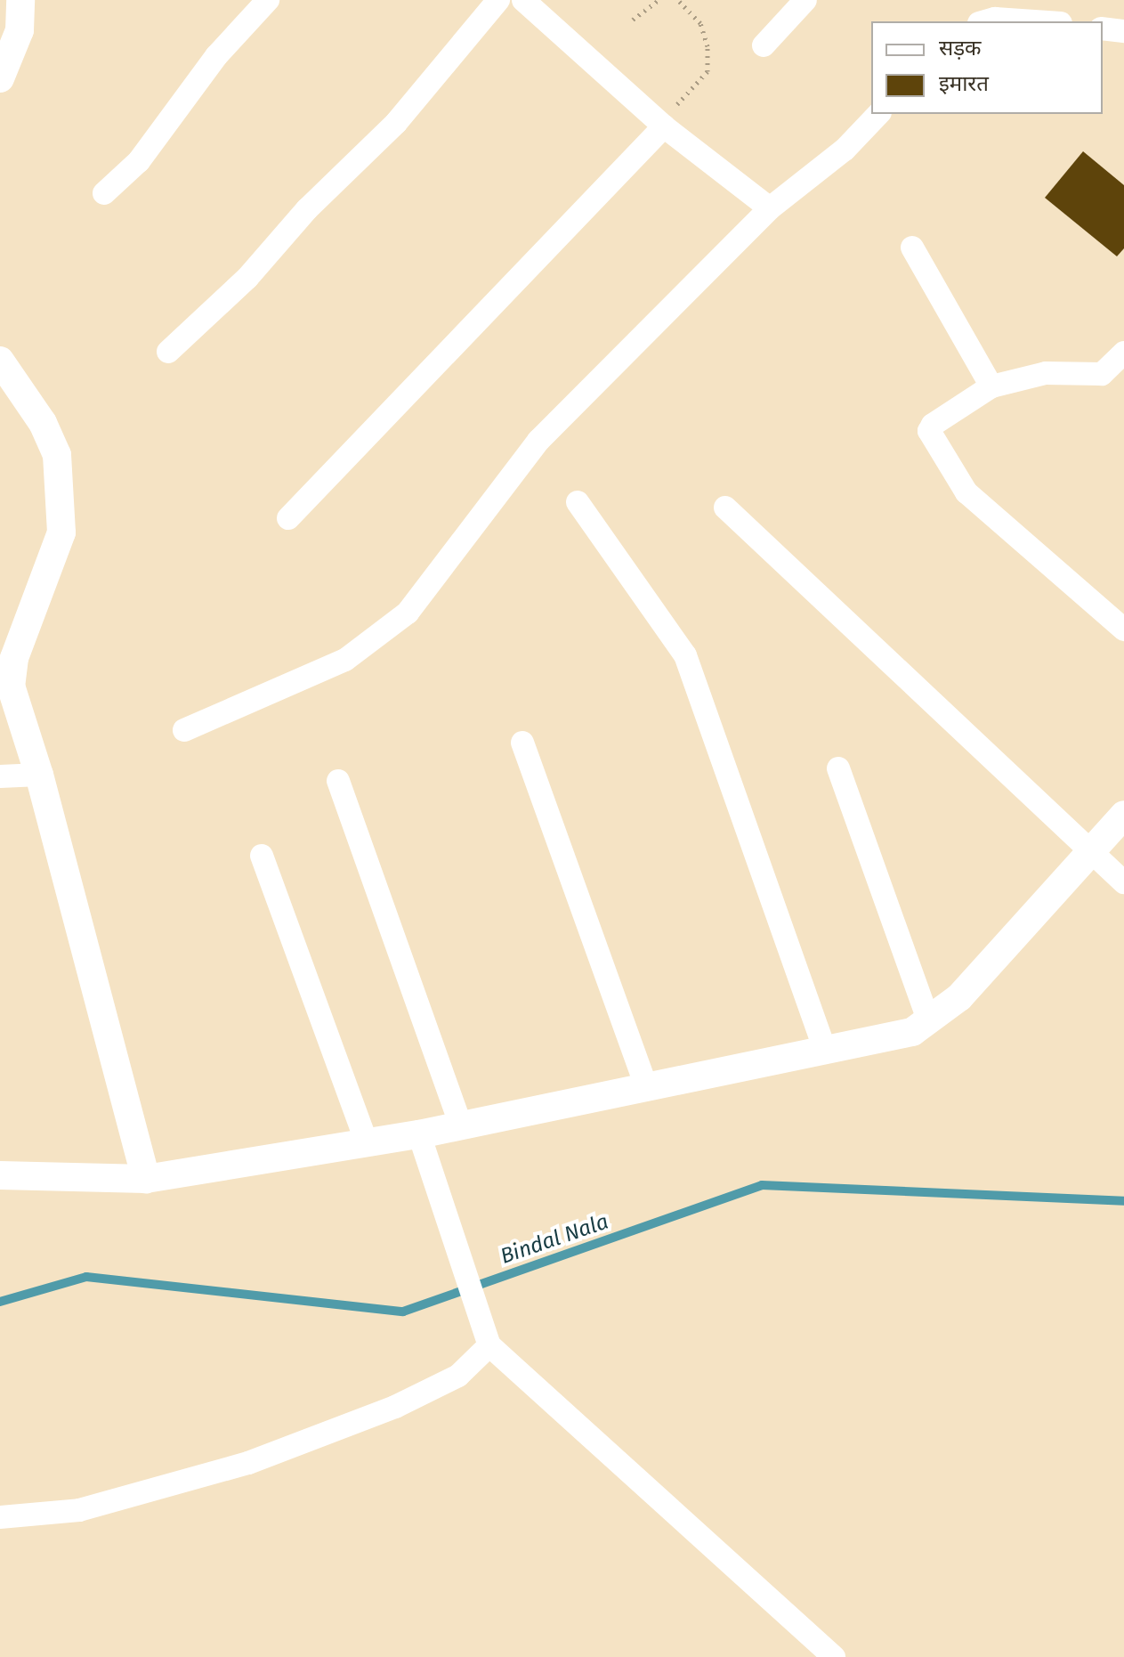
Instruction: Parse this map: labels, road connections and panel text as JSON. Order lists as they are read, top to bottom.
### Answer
{
  "water": ["Bindal Nala"],
  "legend": ["सड़क", "इमारत"]
}
